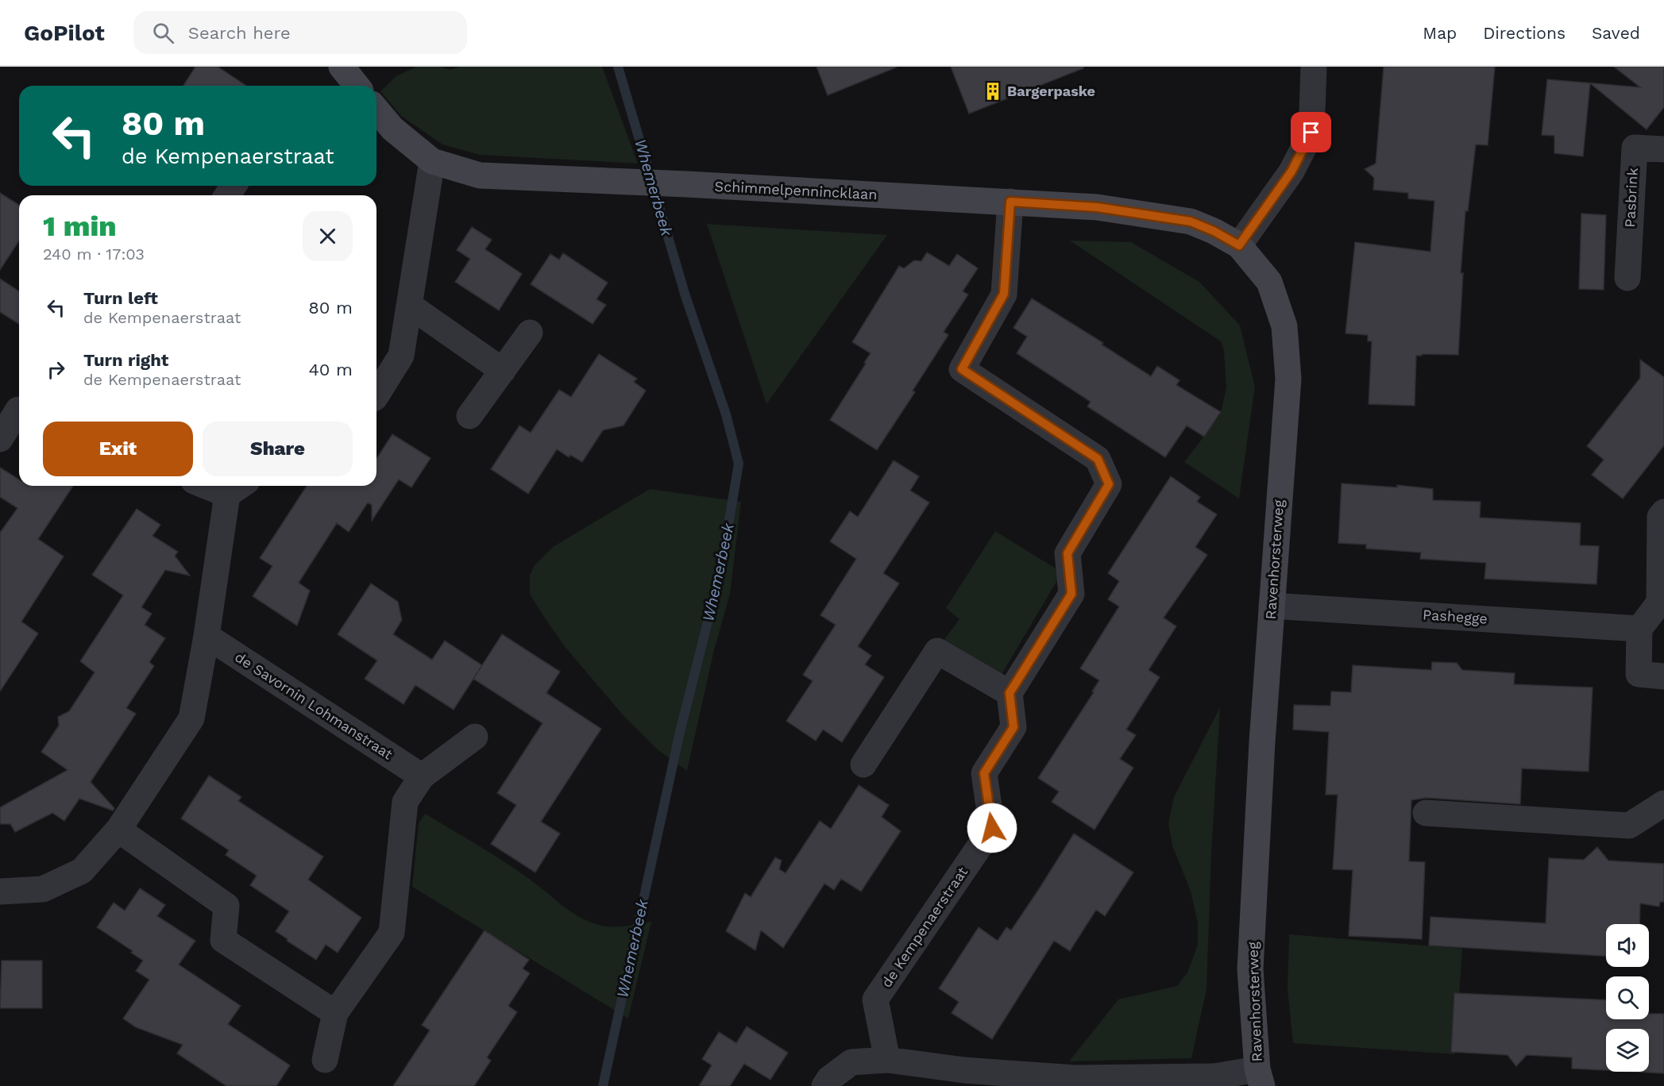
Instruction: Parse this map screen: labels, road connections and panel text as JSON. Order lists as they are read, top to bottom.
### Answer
{
  "streets": {
    "street": [
      "Schimmelpennincklaan",
      "Pasbrink",
      "Ravenhorsterweg",
      "Pashegge",
      "de Savornin Lohmanstraat",
      "de Kempenaerstraat"
    ]
  },
  "crossings": [
    ["Schimmelpennincklaan", "Ravenhorsterweg"],
    ["Ravenhorsterweg", "Pashegge"]
  ],
  "water": ["Whemerbeek"],
  "places": {
    "building": ["Bargerpaske"]
  },
  "page": {
    "header": "GoPilot",
    "search": "Search here",
    "nav": ["Map", "Directions", "Saved"],
    "turn": ["80 m", "de Kempenaerstraat"],
    "heading": ["1 min", "240 m · 17:03"],
    "list": [
      {
        "name": "Turn left",
        "note": "de Kempenaerstraat",
        "value": "80 m"
      },
      {
        "name": "Turn right",
        "note": "de Kempenaerstraat",
        "value": "40 m"
      }
    ],
    "buttons": ["Exit", "Share"]
  }
}
